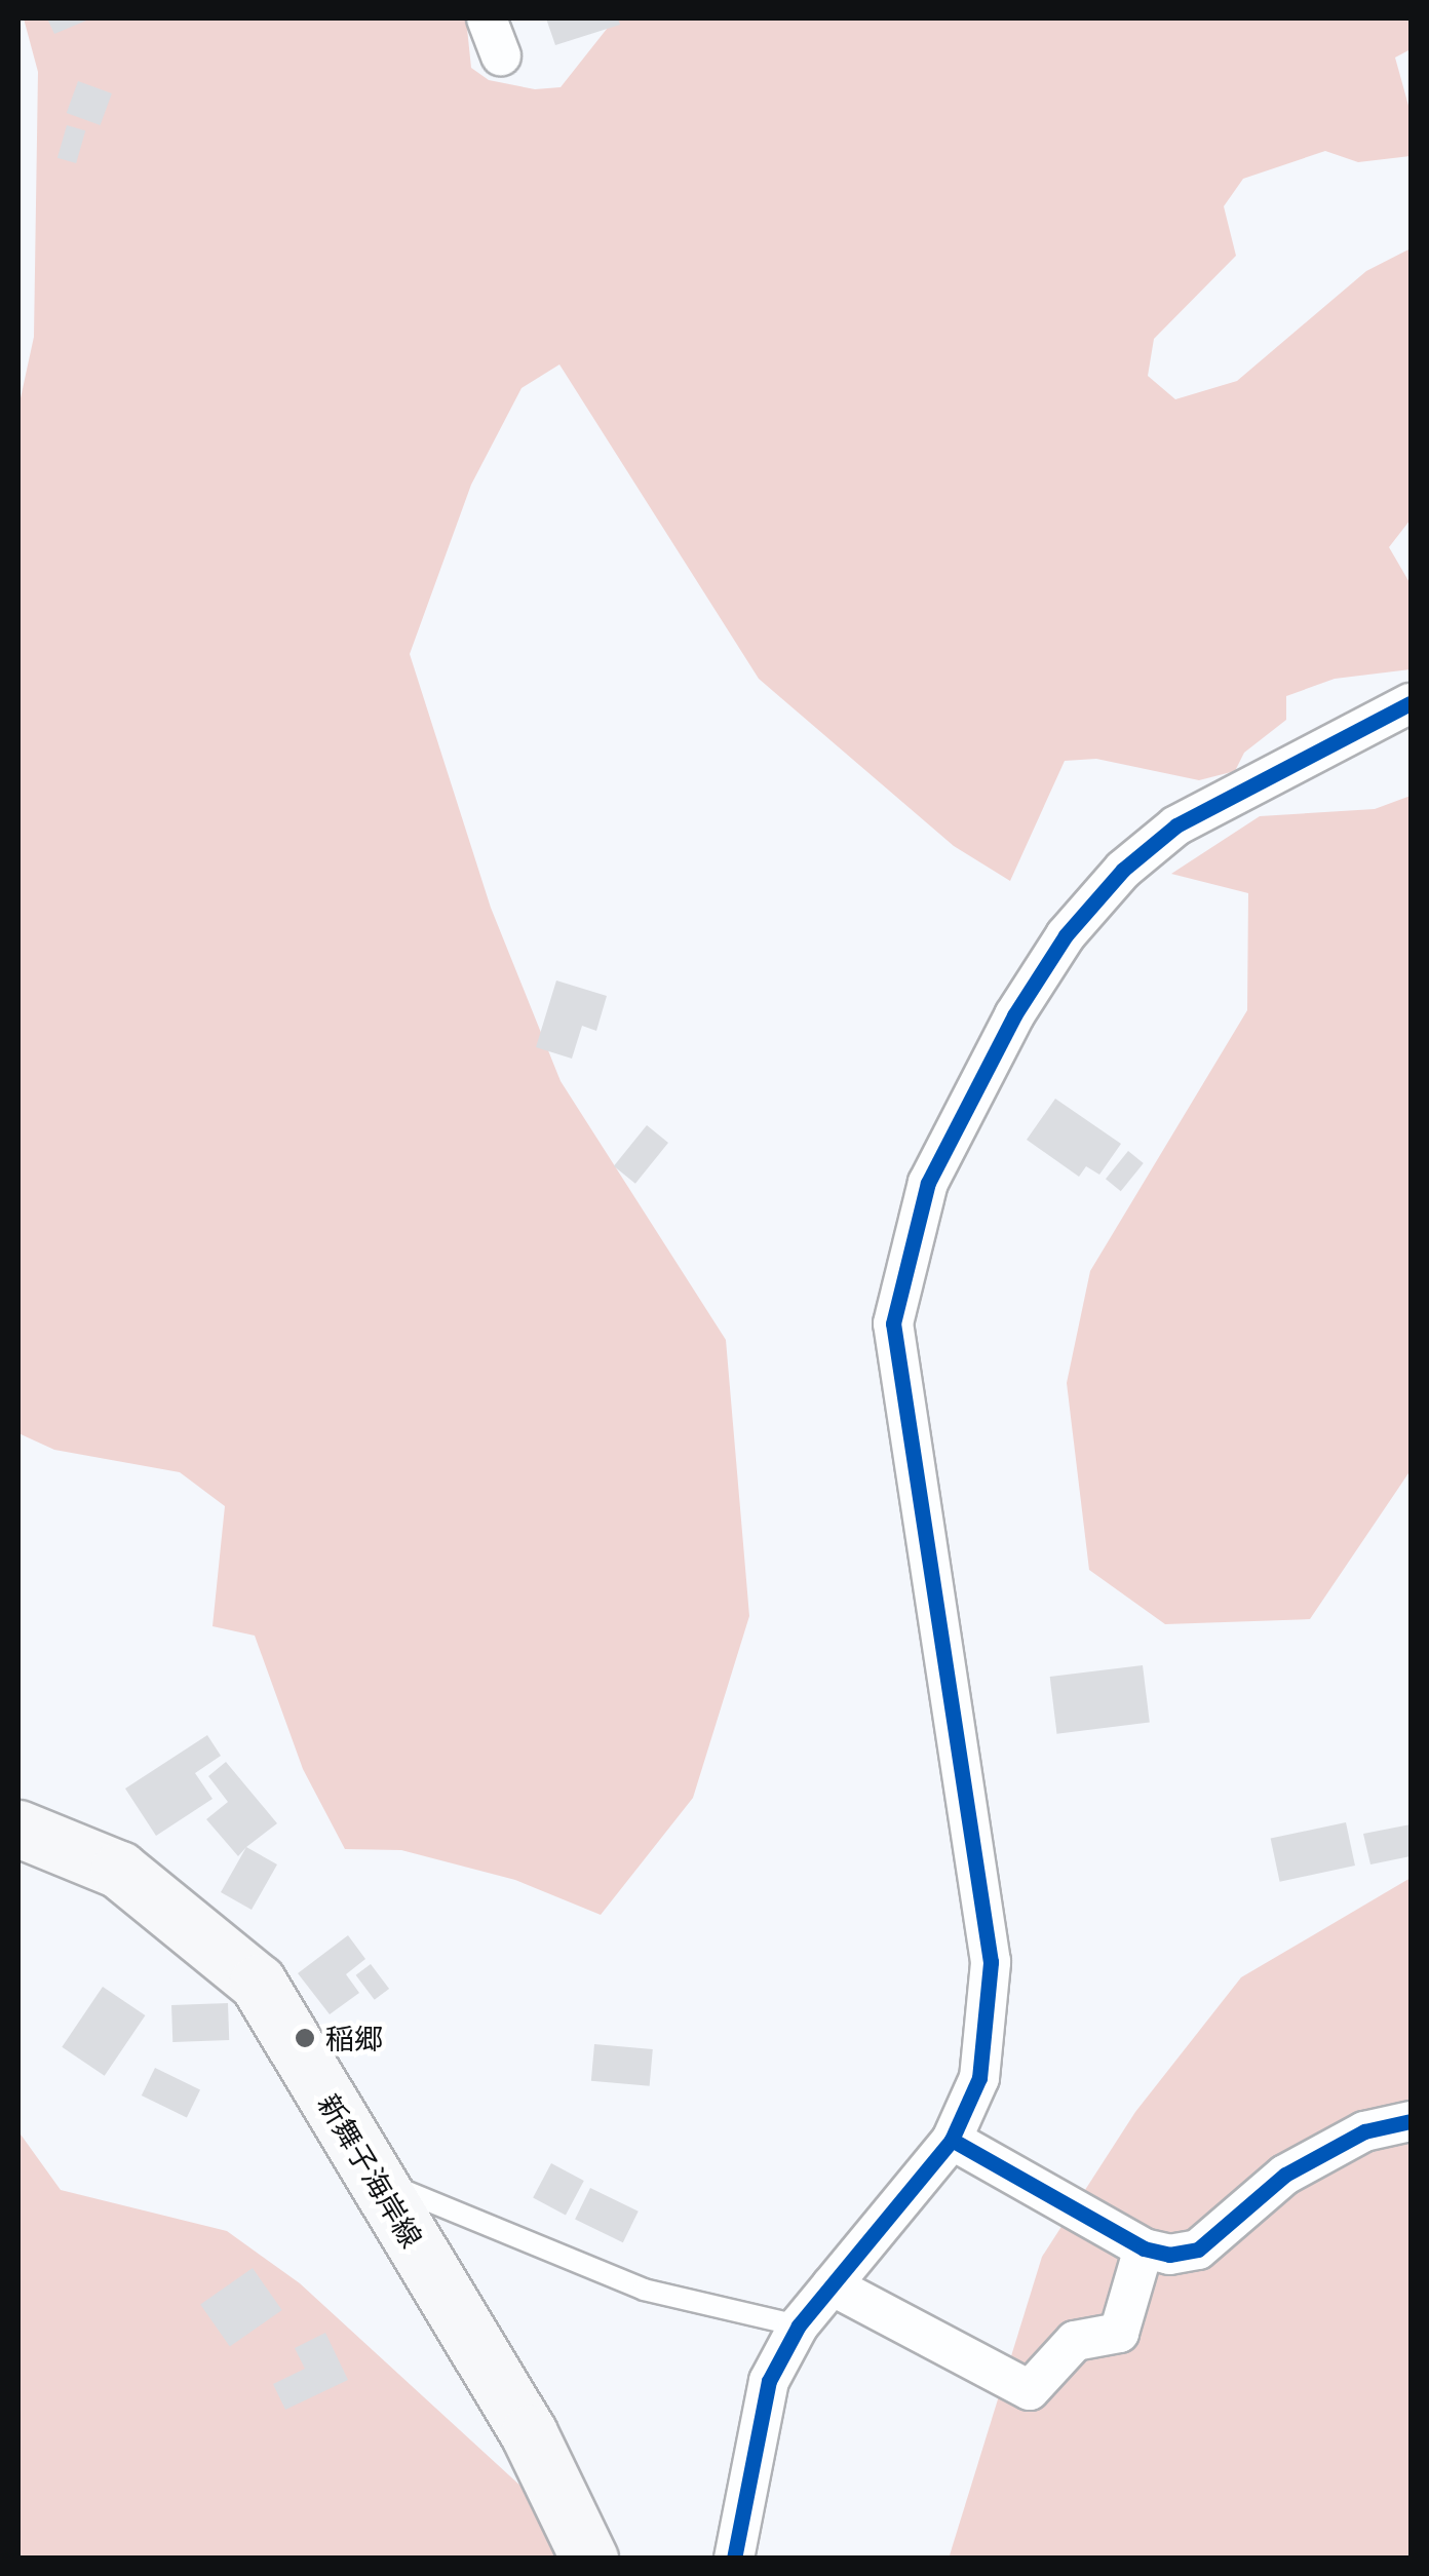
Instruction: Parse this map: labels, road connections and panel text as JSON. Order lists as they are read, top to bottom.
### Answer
{
  "streets": {
    "main road": ["新舞子海岸線"]
  },
  "places": ["稲郷"]
}
